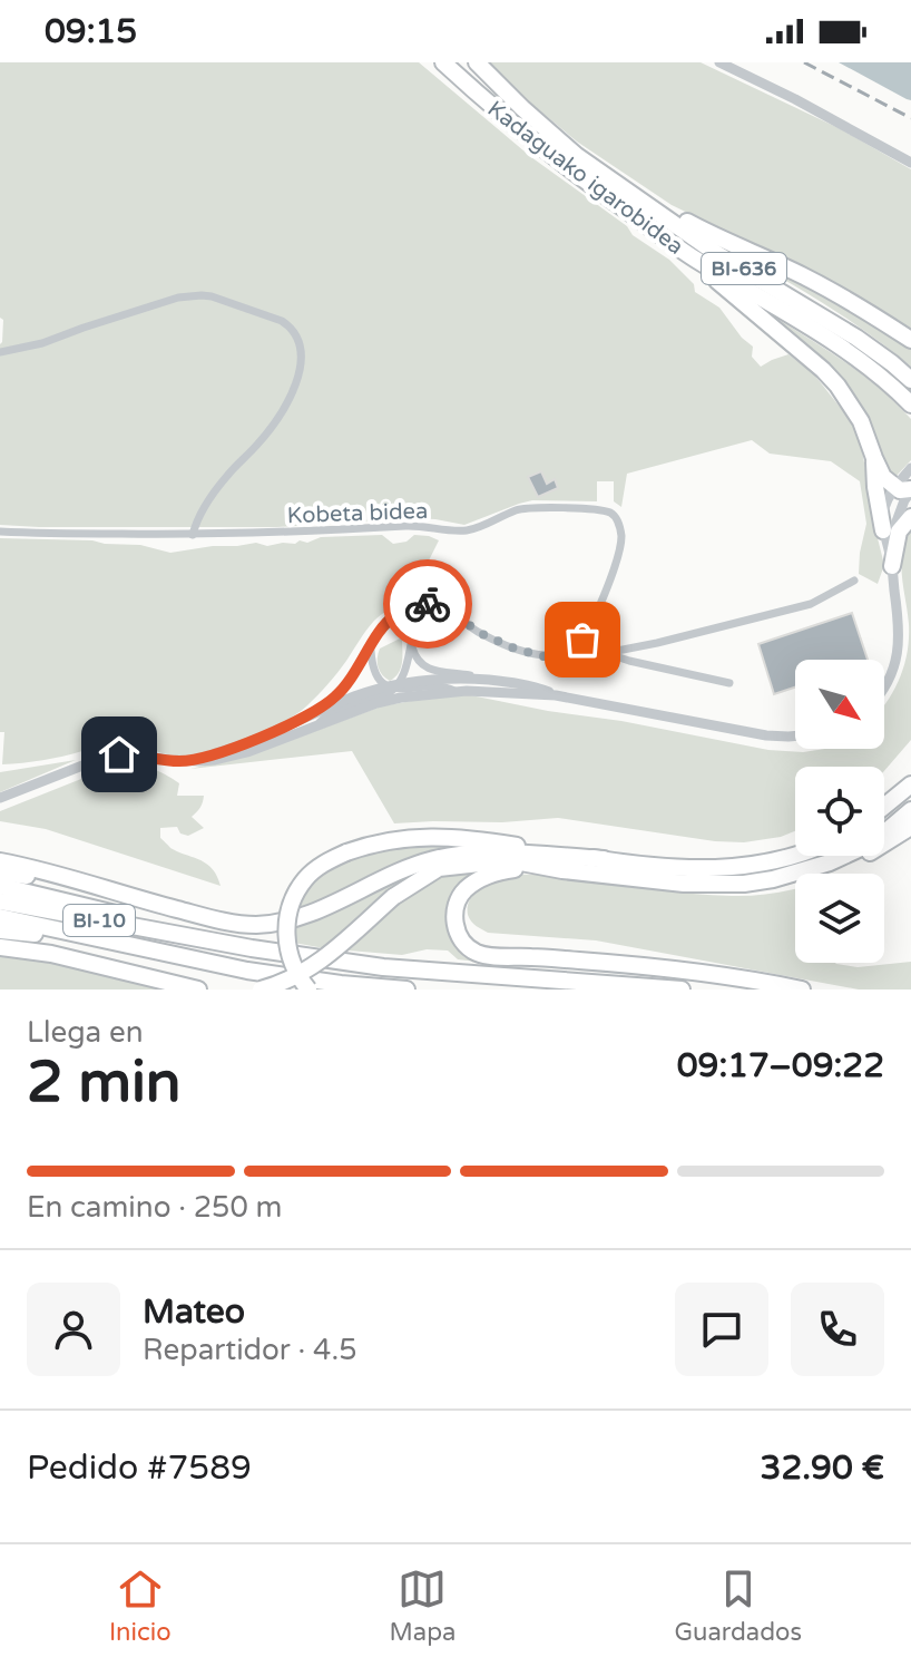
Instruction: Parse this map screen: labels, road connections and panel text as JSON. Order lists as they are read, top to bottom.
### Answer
{
  "streets": {
    "highway": ["Kadaguako igarobidea", "BI-636", "BI-10"],
    "street": ["Kobeta bidea"]
  },
  "north": "bottom right",
  "page": {
    "status": "09:15",
    "heading": ["2 min", "Llega en", "09:17–09:22"],
    "panel": [
      "Mateo",
      "Repartidor · 4.5",
      "Pedido #7589",
      "32.90 €"
    ],
    "bar": "En camino · 250 m",
    "tabs": ["Inicio", "Mapa", "Guardados"]
  }
}
